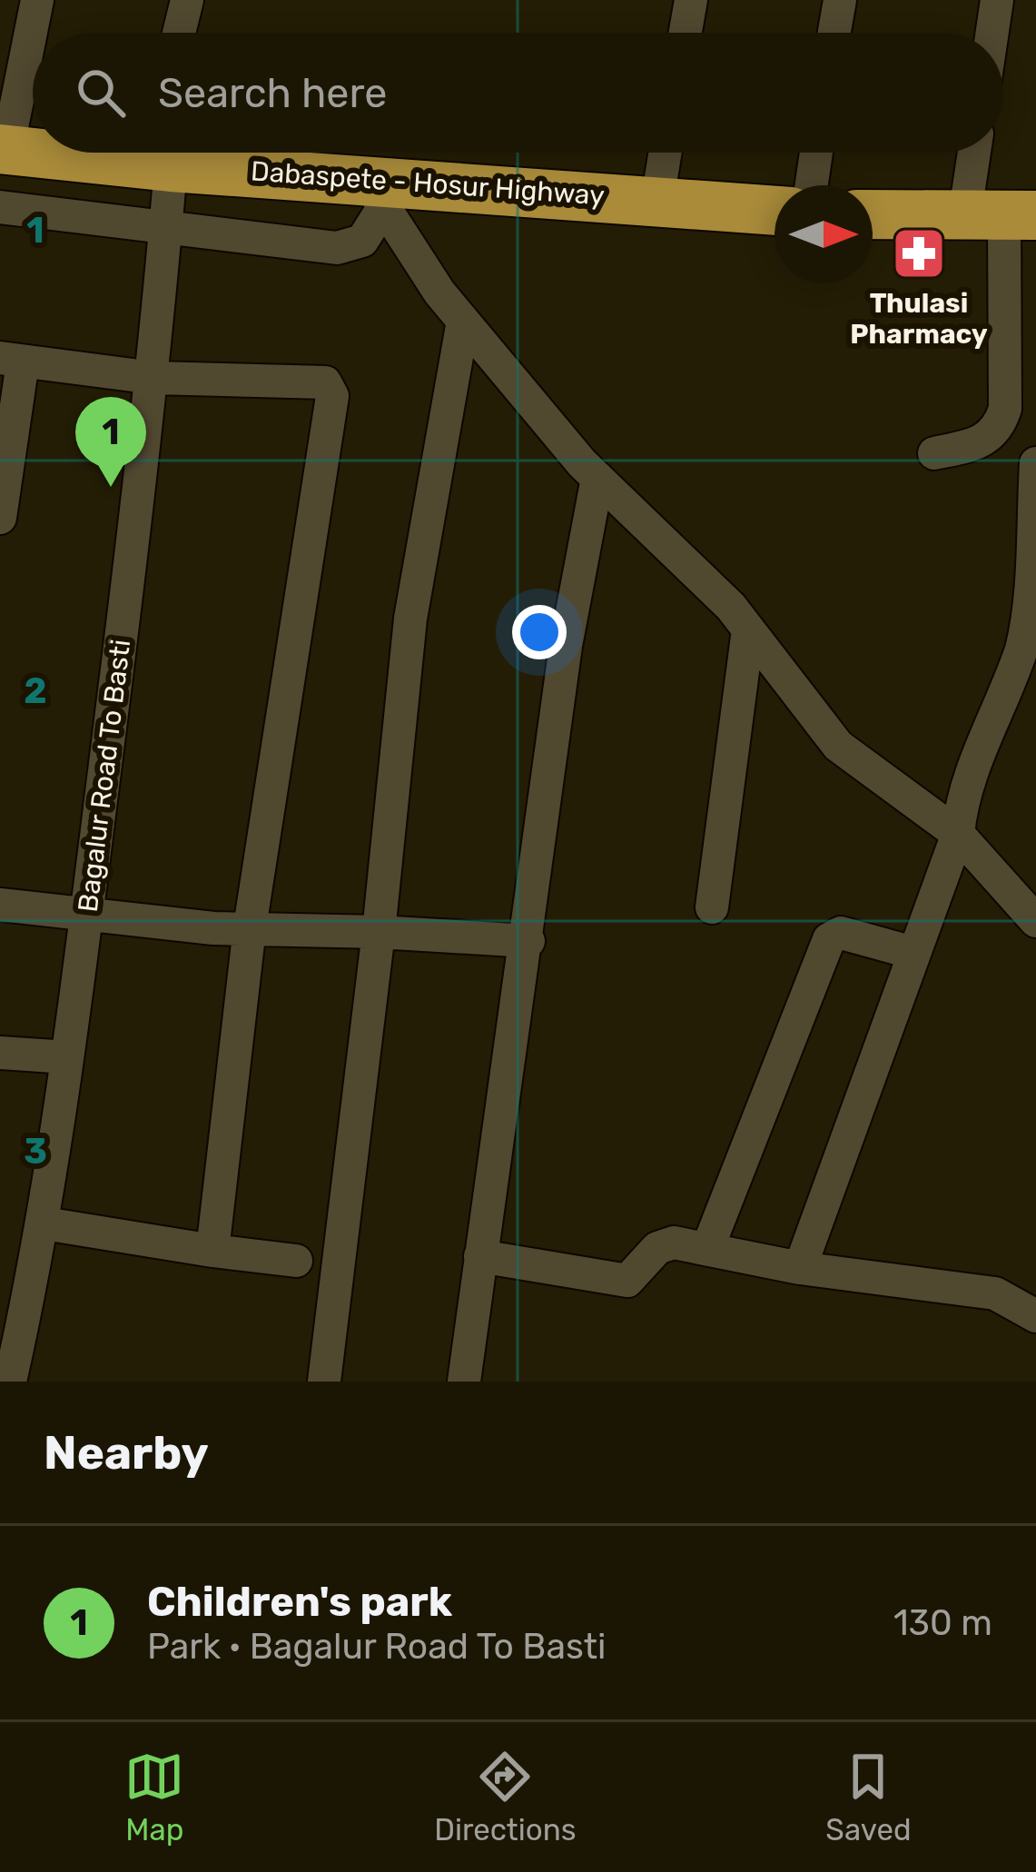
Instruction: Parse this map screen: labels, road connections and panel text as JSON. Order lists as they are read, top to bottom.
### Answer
{
  "streets": {
    "highway": ["Dabaspete - Hosur Highway"],
    "street": ["Bagalur Road To Basti"]
  },
  "crossings": [
    ["Dabaspete - Hosur Highway", "Bagalur Road To Basti"]
  ],
  "places": {
    "pharmacy": ["Thulasi Pharmacy"]
  },
  "north": "right",
  "page": {
    "search": "Search here",
    "pins": "1",
    "heading": "Nearby",
    "list": [
      {
        "mark": "1",
        "name": "Children's park",
        "note": "Park · Bagalur Road To Basti",
        "value": "130 m"
      }
    ],
    "nav": ["Map", "Directions", "Saved"]
  },
  "grid": {
    "rows": ["1", "2", "3"]
  }
}
